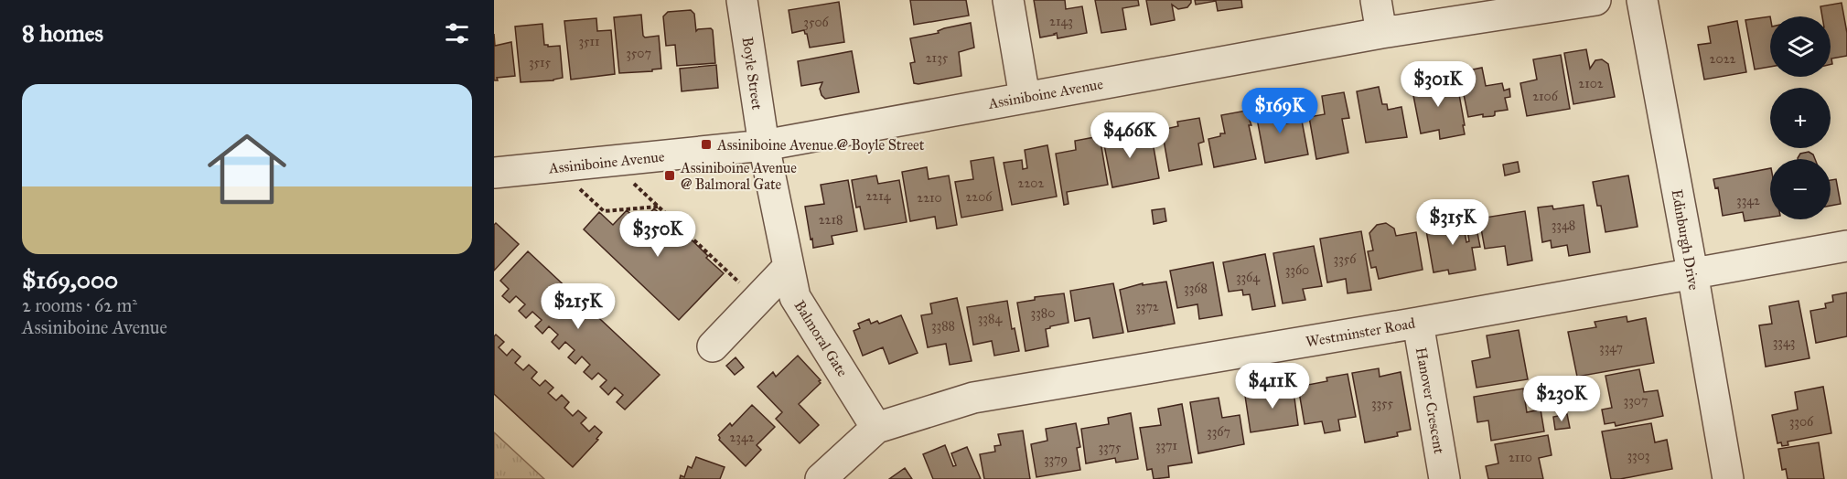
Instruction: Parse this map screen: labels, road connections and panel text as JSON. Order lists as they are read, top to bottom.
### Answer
{
  "streets": {
    "street": [
      "Boyle Street",
      "Assiniboine Avenue",
      "Edinburgh Drive",
      "Westminster Road",
      "Balmoral Gate",
      "Hanover Crescent"
    ]
  },
  "crossings": [
    ["Boyle Street", "Assiniboine Avenue"],
    ["Boyle Street", "Balmoral Gate"],
    ["Assiniboine Avenue", "Balmoral Gate"],
    ["Edinburgh Drive", "Westminster Road"],
    ["Westminster Road", "Balmoral Gate"],
    ["Westminster Road", "Hanover Crescent"]
  ],
  "places": {
    "transit": ["Assiniboine Avenue @ Boyle Street", "Assiniboine Avenue @ Balmoral Gate"]
  },
  "house_numbers": [
    "2143",
    "3506",
    "3511",
    "3507",
    "2135",
    "2022",
    "3515",
    "2102",
    "2106",
    "2202",
    "2214",
    "2206",
    "2210",
    "3342",
    "2218",
    "3348",
    "3356",
    "3360",
    "3364",
    "3368",
    "3372",
    "3380",
    "3384",
    "3388",
    "3343",
    "3347",
    "3307",
    "3355",
    "3306",
    "3367",
    "2342",
    "3371",
    "3375",
    "3303",
    "2110",
    "3379"
  ],
  "page": {
    "heading": "8 homes",
    "map_buttons": ["+", "−"],
    "price": [
      "$301K",
      "$169K",
      "$466K",
      "$315K",
      "$350K",
      "$215K",
      "$411K",
      "$230K"
    ],
    "list": [
      {
        "name": "$169,000",
        "note": "2 rooms · 62 m² · Assiniboine Avenue"
      }
    ]
  }
}
